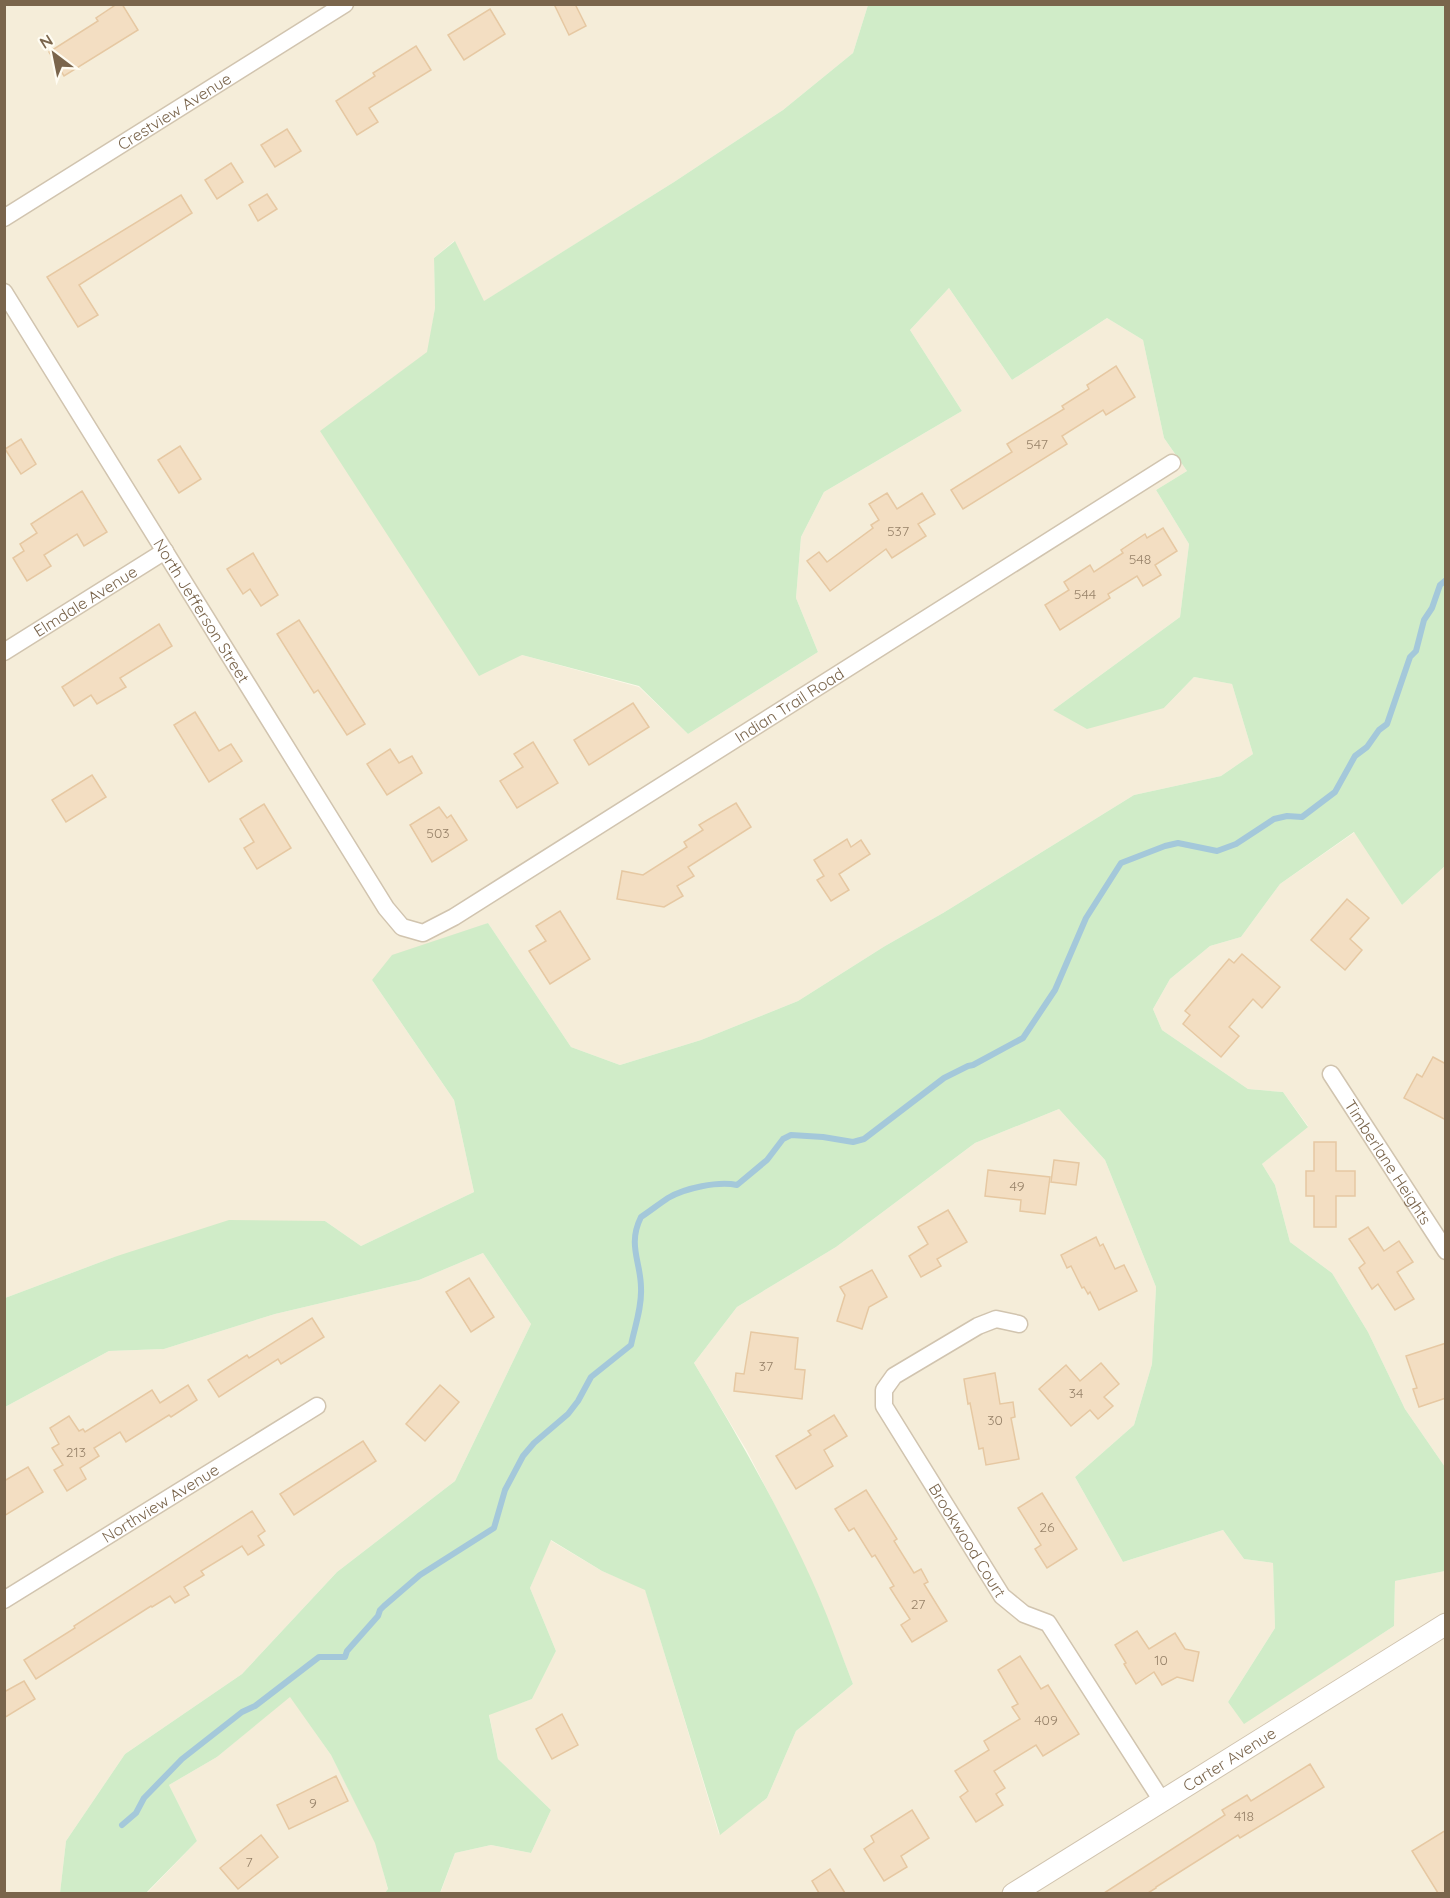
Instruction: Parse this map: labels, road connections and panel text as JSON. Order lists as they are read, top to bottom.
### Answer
{
  "streets": {
    "street": [
      "Crestview Avenue",
      "Elmdale Avenue",
      "North Jefferson Street",
      "Indian Trail Road",
      "Timberlane Heights",
      "Northview Avenue",
      "Brookwood Court",
      "Carter Avenue"
    ]
  },
  "crossings": [
    ["Elmdale Avenue", "North Jefferson Street"],
    ["North Jefferson Street", "Indian Trail Road"],
    ["Brookwood Court", "Carter Avenue"]
  ],
  "house_numbers": [
    "547",
    "537",
    "548",
    "544",
    "503",
    "49",
    "37",
    "34",
    "30",
    "213",
    "26",
    "27",
    "10",
    "409",
    "9",
    "418",
    "7"
  ],
  "north": "top left"
}
